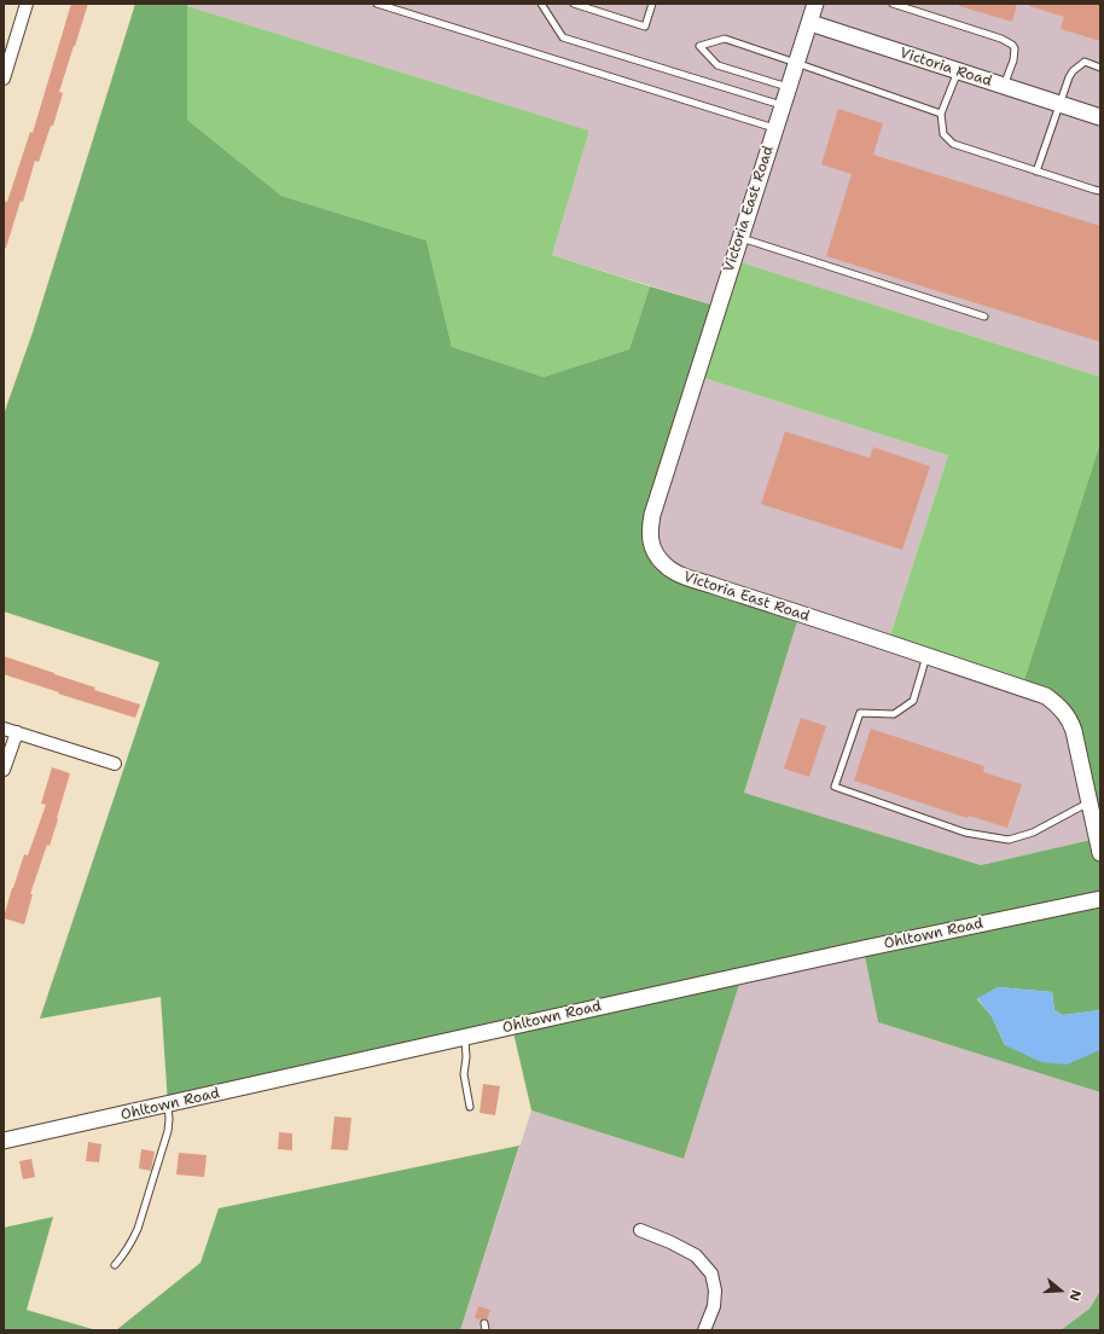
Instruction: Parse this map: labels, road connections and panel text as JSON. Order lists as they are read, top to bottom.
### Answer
{
  "streets": {
    "street": ["Victoria Road", "Victoria East Road", "Ohltown Road"]
  },
  "crossings": [
    ["Victoria Road", "Victoria East Road"]
  ],
  "north": "right"
}
